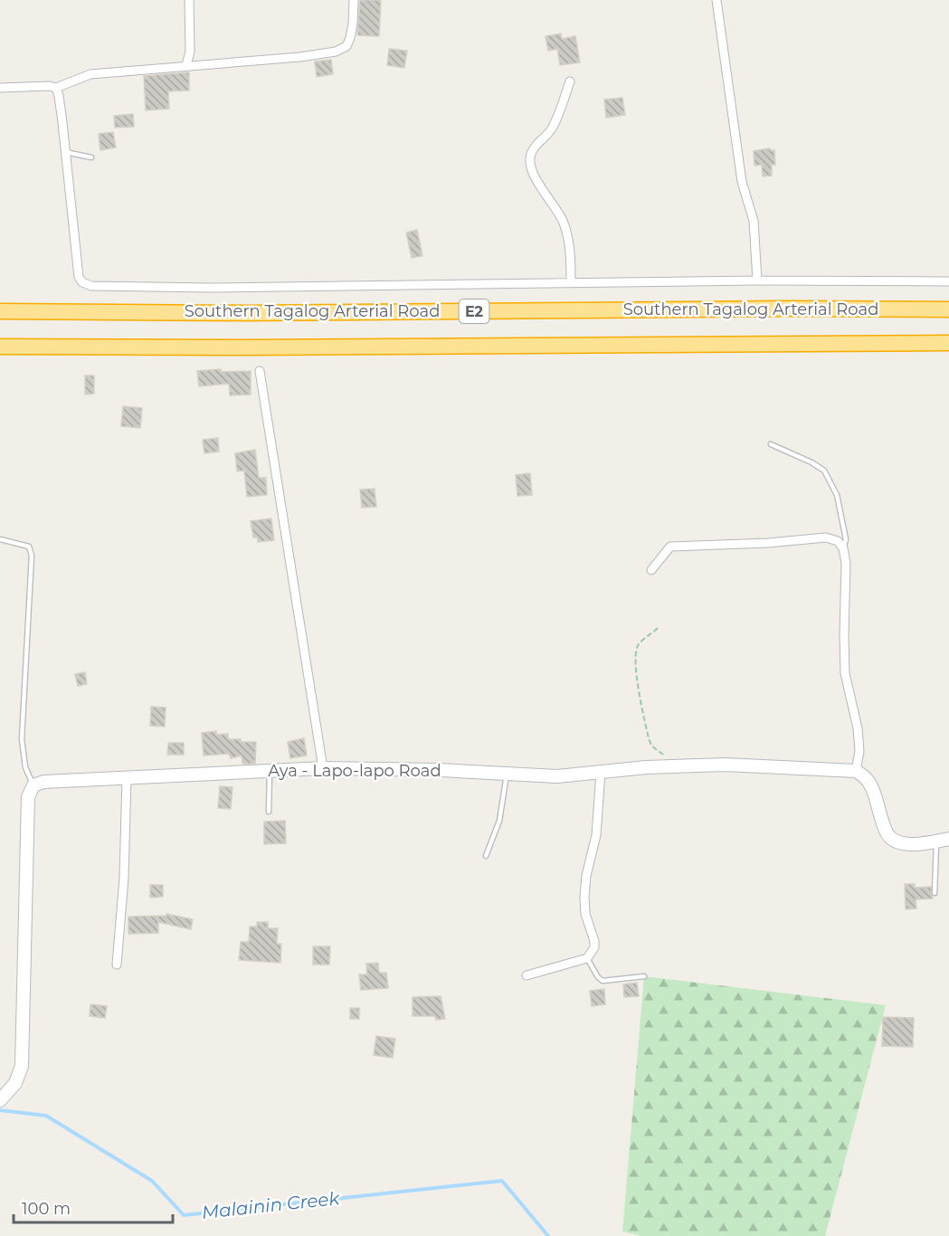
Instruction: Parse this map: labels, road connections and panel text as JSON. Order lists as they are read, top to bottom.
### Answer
{
  "streets": {
    "highway": ["Southern Tagalog Arterial Road", "E2"],
    "street": ["Aya - Lapo-lapo Road"]
  },
  "water": ["Malainin Creek"],
  "scale_bar": "100 m"
}
